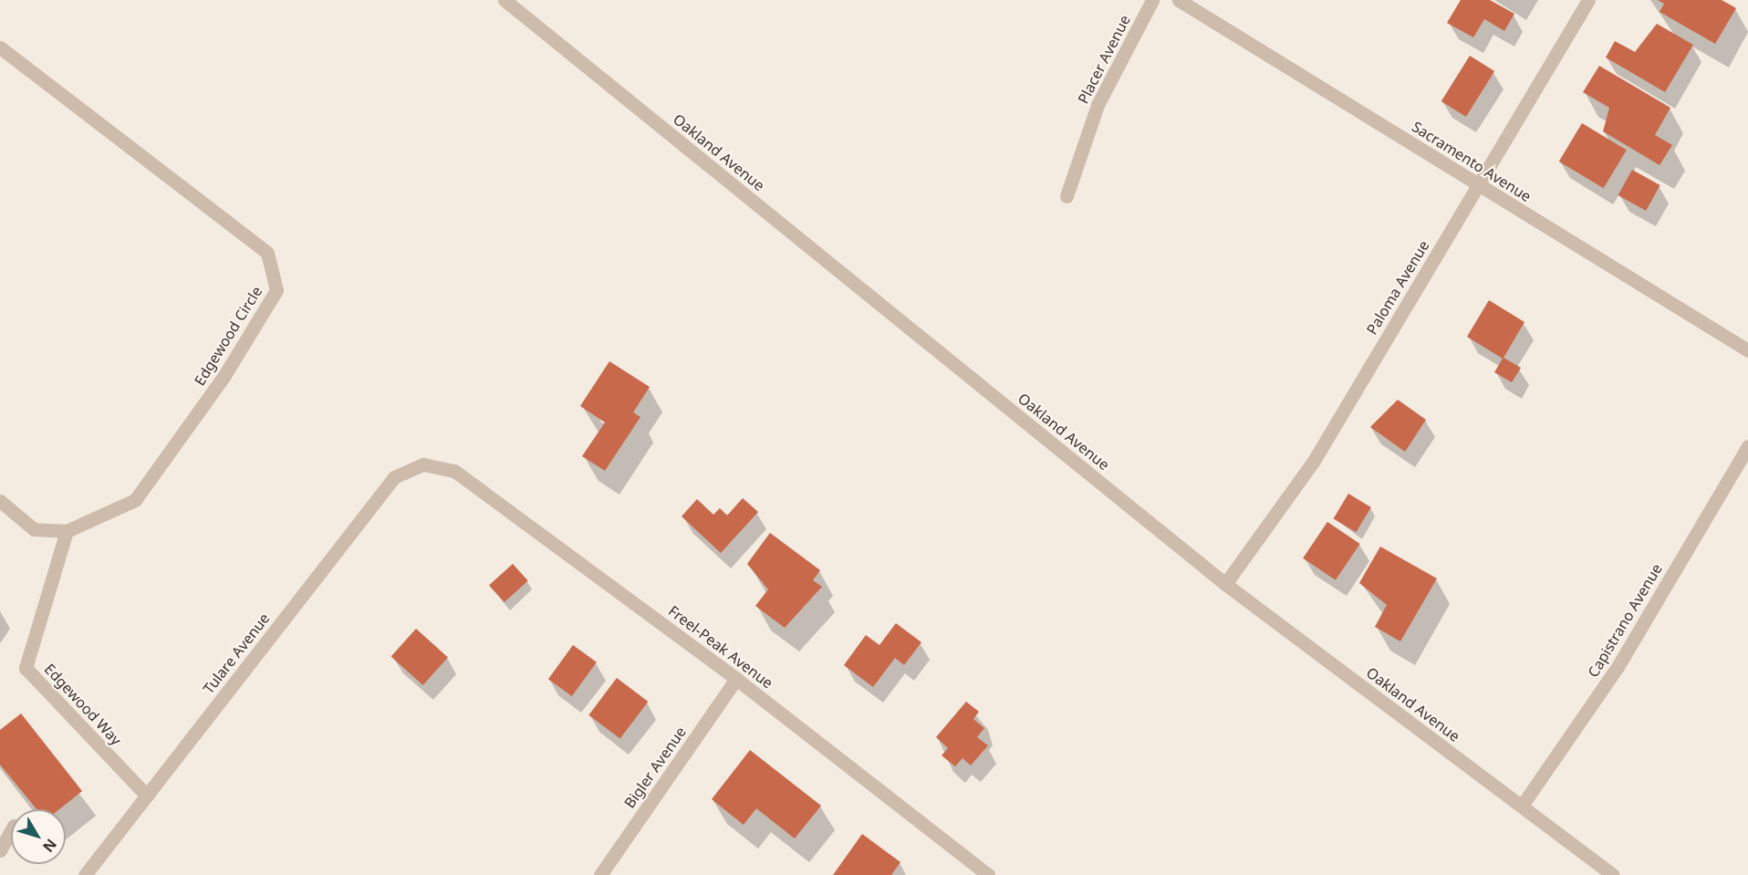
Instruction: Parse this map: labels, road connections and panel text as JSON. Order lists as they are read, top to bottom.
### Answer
{
  "streets": {
    "street": [
      "Placer Avenue",
      "Oakland Avenue",
      "Sacramento Avenue",
      "Paloma Avenue",
      "Edgewood Circle",
      "Capistrano Avenue",
      "Freel-Peak Avenue",
      "Tulare Avenue",
      "Edgewood Way",
      "Bigler Avenue"
    ]
  },
  "crossings": [
    ["Oakland Avenue", "Paloma Avenue"],
    ["Oakland Avenue", "Capistrano Avenue"],
    ["Sacramento Avenue", "Paloma Avenue"],
    ["Edgewood Circle", "Edgewood Way"],
    ["Freel-Peak Avenue", "Tulare Avenue"],
    ["Freel-Peak Avenue", "Bigler Avenue"],
    ["Tulare Avenue", "Edgewood Way"]
  ],
  "north": "bottom right"
}
